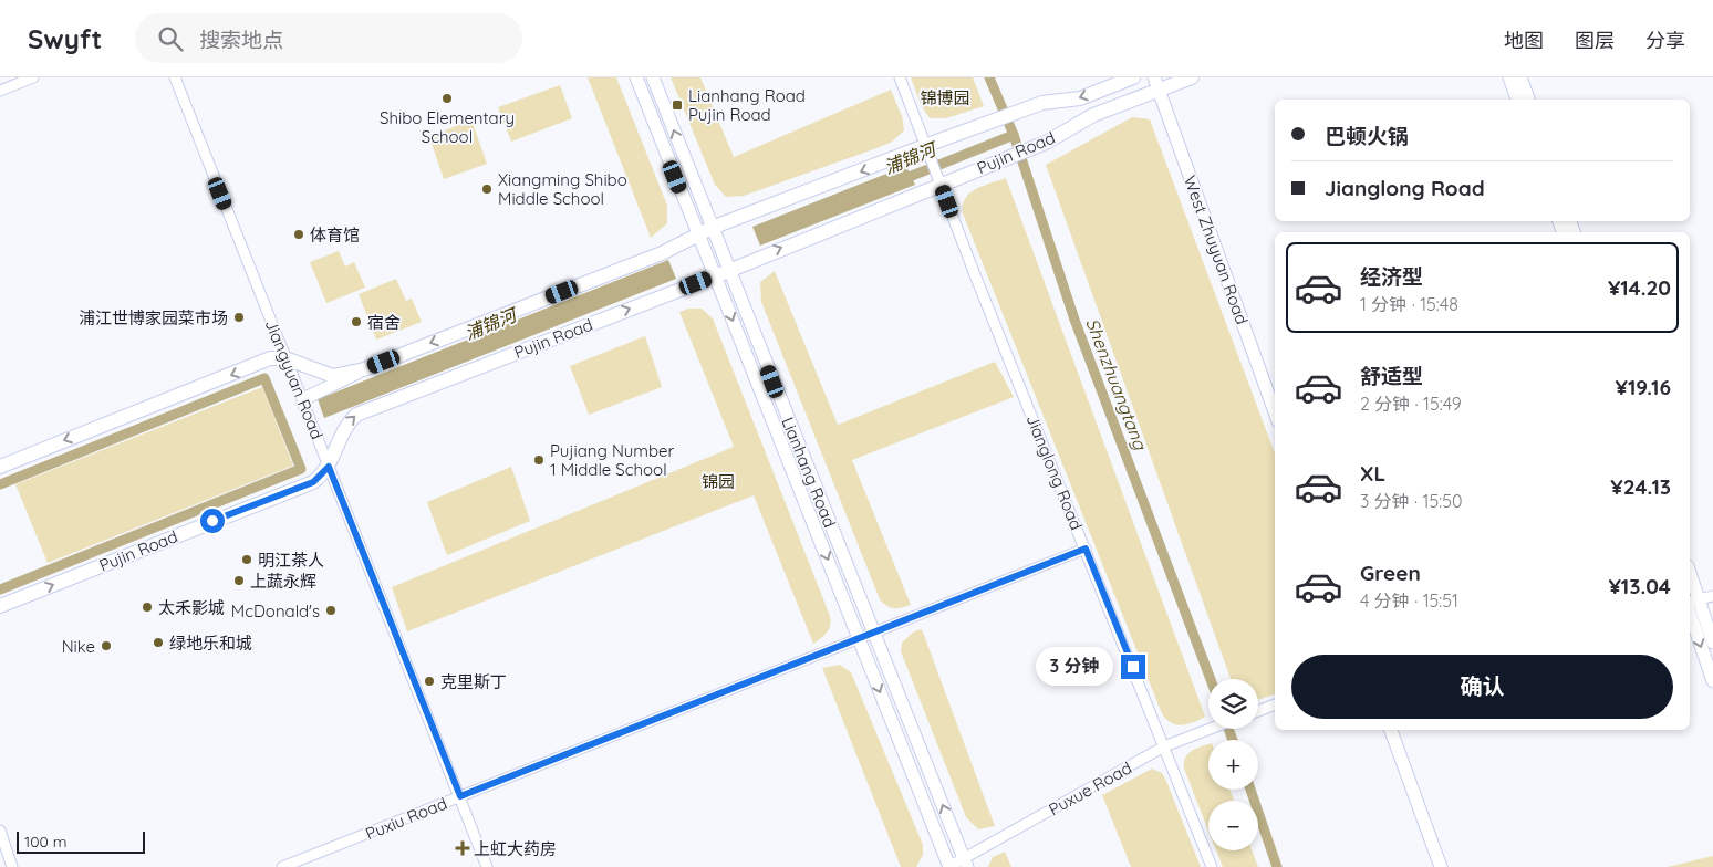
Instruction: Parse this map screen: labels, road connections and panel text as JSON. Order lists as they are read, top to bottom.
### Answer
{
  "streets": {
    "main road": ["Pujin Road"],
    "street": [
      "West Zhuyuan Road",
      "Jiangyuan Road",
      "Lianhang Road",
      "Jianglong Road",
      "Puxue Road",
      "Puxiu Road"
    ]
  },
  "crossings": [
    ["Pujin Road", "West Zhuyuan Road"],
    ["Pujin Road", "Jiangyuan Road"],
    ["Pujin Road", "Lianhang Road"],
    ["Pujin Road", "Jianglong Road"],
    ["Jiangyuan Road", "Puxiu Road"],
    ["Lianhang Road", "Puxue Road"],
    ["Lianhang Road", "Puxiu Road"],
    ["Jianglong Road", "Puxue Road"],
    ["Jianglong Road", "Puxiu Road"]
  ],
  "water": ["浦锦河", "Shenzhuangtang"],
  "parks": ["锦博园", "锦园"],
  "places": {
    "other": [
      "Shibo Elementary School",
      "Xiangming Shibo Middle School",
      "体育馆",
      "浦江世博家园菜市场",
      "宿舍",
      "Pujiang Number 1 Middle School",
      "明江茶人",
      "上蔬永辉",
      "太禾影城",
      "McDonald's",
      "绿地乐和城",
      "Nike",
      "克里斯丁"
    ],
    "transit": ["Lianhang Road Pujin Road"],
    "health": ["上虹大药房"]
  },
  "scale_bar": "100 m",
  "page": {
    "header": "Swyft",
    "search": "搜索地点",
    "nav": ["地图", "图层", "分享"],
    "banner": ["巴顿火锅", "Jianglong Road"],
    "list": [
      {
        "name": "经济型",
        "note": "1 分钟 · 15:48",
        "value": "¥14.20"
      },
      {
        "name": "舒适型",
        "note": "2 分钟 · 15:49",
        "value": "¥19.16"
      },
      {
        "name": "XL",
        "note": "3 分钟 · 15:50",
        "value": "¥24.13"
      },
      {
        "name": "Green",
        "note": "4 分钟 · 15:51",
        "value": "¥13.04"
      }
    ],
    "buttons": "确认",
    "bubble": "3 分钟",
    "map_buttons": ["+", "−"],
    "scale": "100 m"
  }
}
